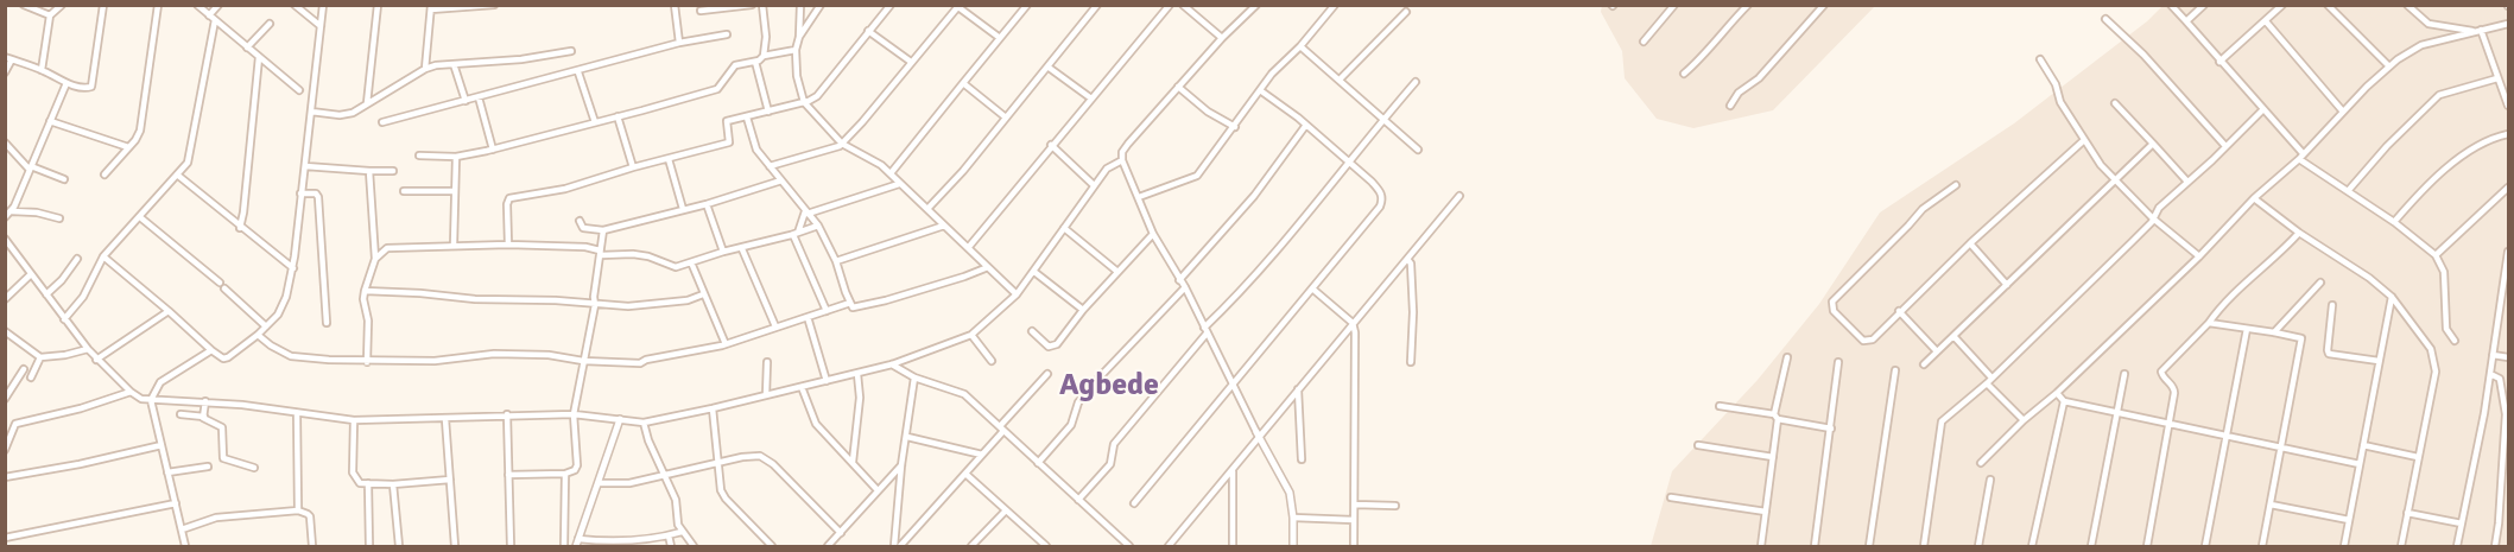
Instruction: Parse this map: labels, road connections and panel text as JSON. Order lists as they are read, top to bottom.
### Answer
{
  "districts": ["Agbede"]
}
